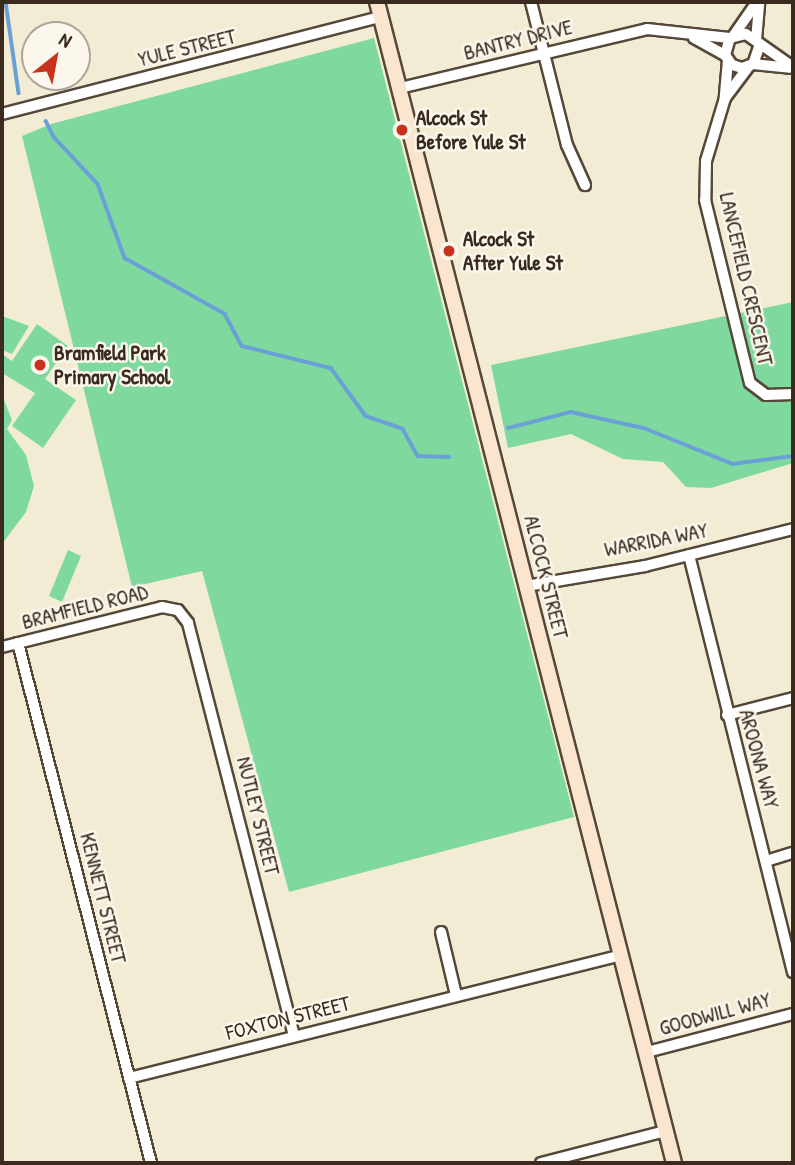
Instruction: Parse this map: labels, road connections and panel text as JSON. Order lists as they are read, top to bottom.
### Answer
{
  "streets": {
    "main road": ["ALCOCK STREET"],
    "street": [
      "BANTRY DRIVE",
      "YULE STREET",
      "LANCEFIELD CRESCENT",
      "WARRIDA WAY",
      "BRAMFIELD ROAD",
      "AROONA WAY",
      "NUTLEY STREET",
      "KENNETT STREET",
      "GOODWILL WAY",
      "FOXTON STREET"
    ]
  },
  "crossings": [
    ["BANTRY DRIVE", "LANCEFIELD CRESCENT"],
    ["BANTRY DRIVE", "ALCOCK STREET"],
    ["YULE STREET", "ALCOCK STREET"],
    ["WARRIDA WAY", "ALCOCK STREET"],
    ["WARRIDA WAY", "AROONA WAY"],
    ["ALCOCK STREET", "GOODWILL WAY"],
    ["ALCOCK STREET", "FOXTON STREET"],
    ["BRAMFIELD ROAD", "NUTLEY STREET"],
    ["BRAMFIELD ROAD", "KENNETT STREET"],
    ["NUTLEY STREET", "FOXTON STREET"],
    ["KENNETT STREET", "FOXTON STREET"]
  ],
  "places": ["Alcock St Before Yule St", "Alcock St After Yule St", "Bramfield Park Primary School"],
  "north": "top right"
}
